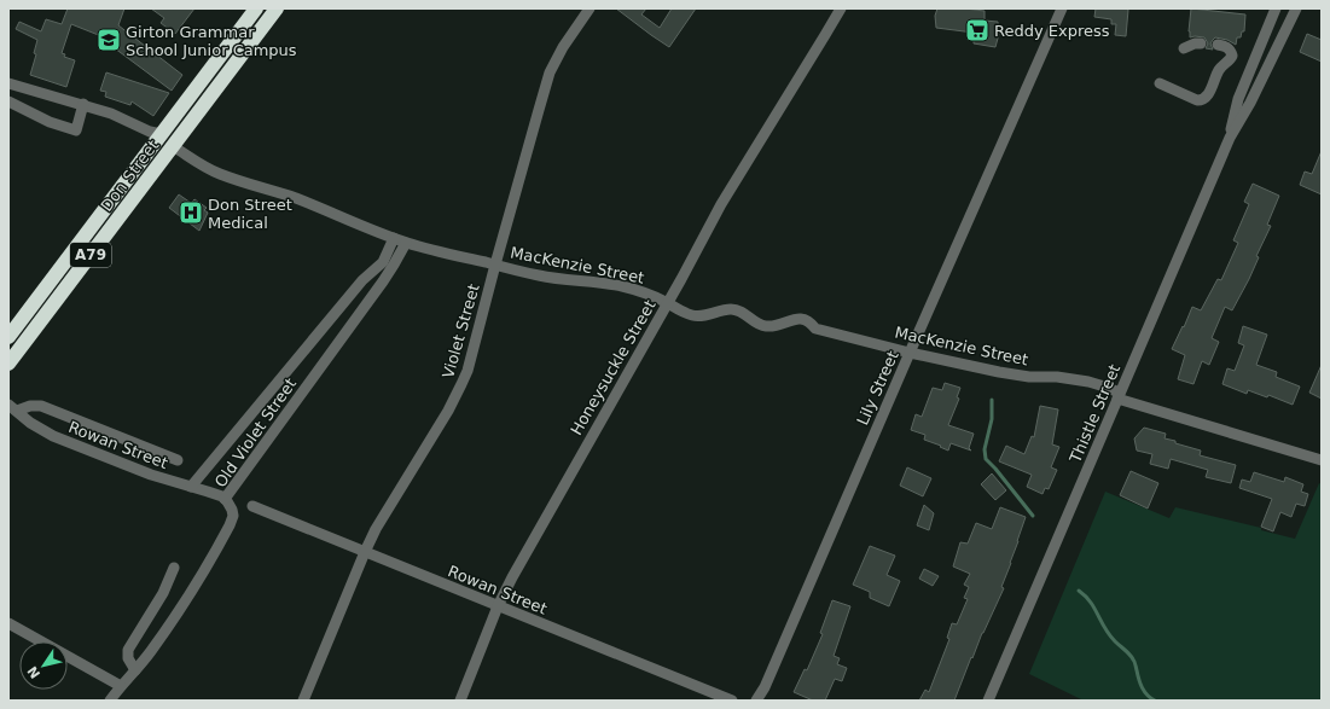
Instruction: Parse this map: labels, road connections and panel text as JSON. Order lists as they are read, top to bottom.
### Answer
{
  "streets": {
    "highway": ["Don Street", "A79"],
    "street": [
      "MacKenzie Street",
      "Violet Street",
      "Honeysuckle Street",
      "Lily Street",
      "Thistle Street",
      "Old Violet Street",
      "Rowan Street"
    ]
  },
  "crossings": [
    ["Don Street", "MacKenzie Street"],
    ["MacKenzie Street", "Violet Street"],
    ["MacKenzie Street", "Honeysuckle Street"],
    ["MacKenzie Street", "Lily Street"],
    ["MacKenzie Street", "Thistle Street"],
    ["MacKenzie Street", "Old Violet Street"],
    ["Violet Street", "Rowan Street"],
    ["Honeysuckle Street", "Rowan Street"],
    ["Old Violet Street", "Rowan Street"]
  ],
  "places": {
    "supermarket": ["Reddy Express"],
    "school or university": ["Girton Grammar School Junior Campus"],
    "hospital": ["Don Street Medical"]
  },
  "north": "bottom left"
}
